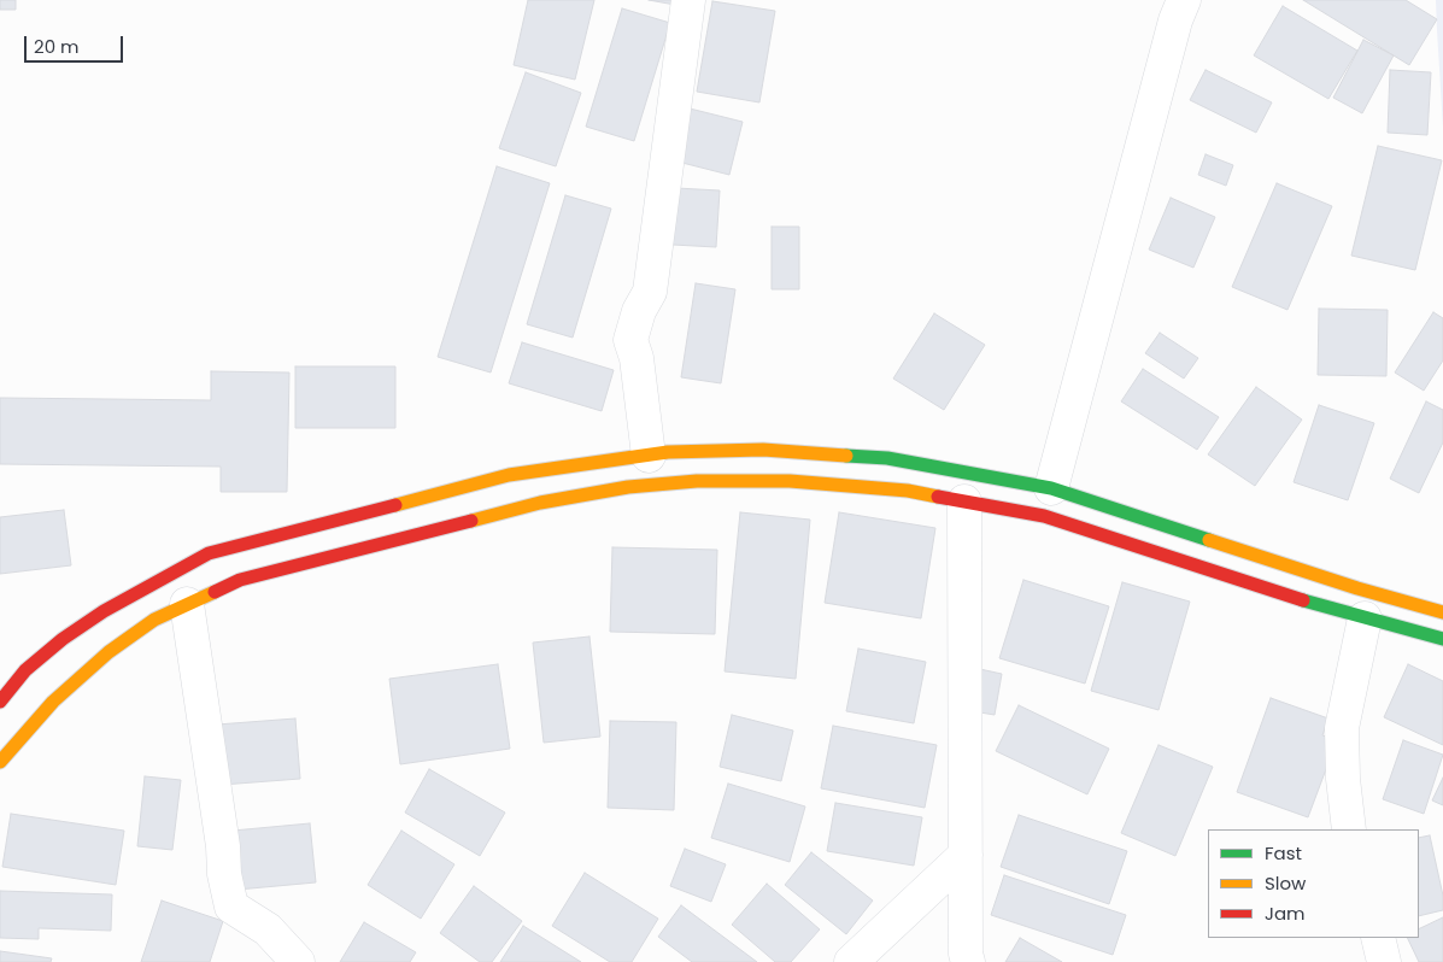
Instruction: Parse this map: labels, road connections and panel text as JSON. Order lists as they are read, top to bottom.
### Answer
{
  "legend": ["Fast", "Slow", "Jam"],
  "scale_bar": "20 m"
}
